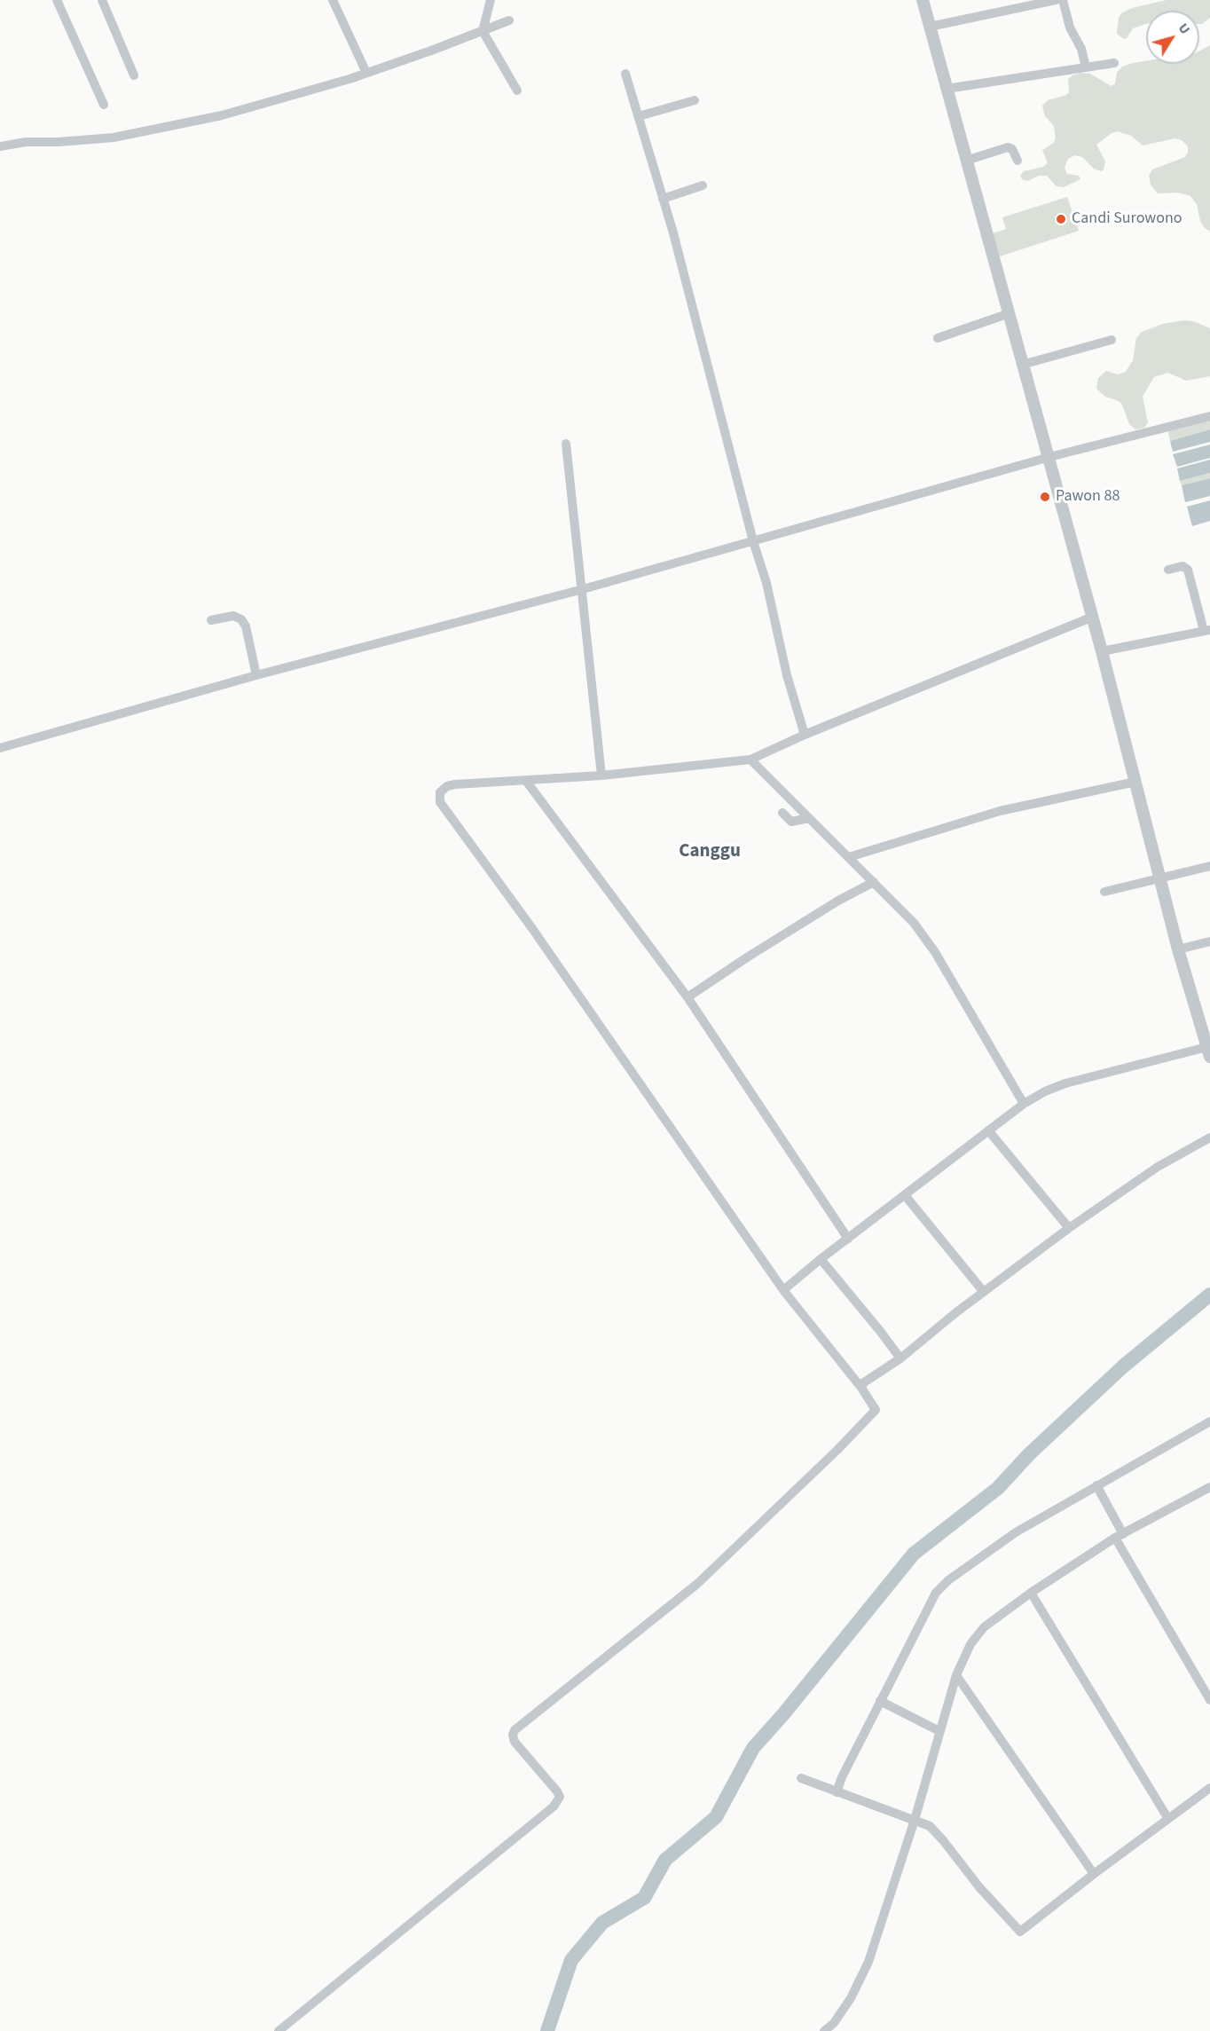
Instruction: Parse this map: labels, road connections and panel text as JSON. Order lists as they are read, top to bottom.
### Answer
{
  "districts": ["Canggu"],
  "places": ["Candi Surowono", "Pawon 88"],
  "north": "top right"
}
